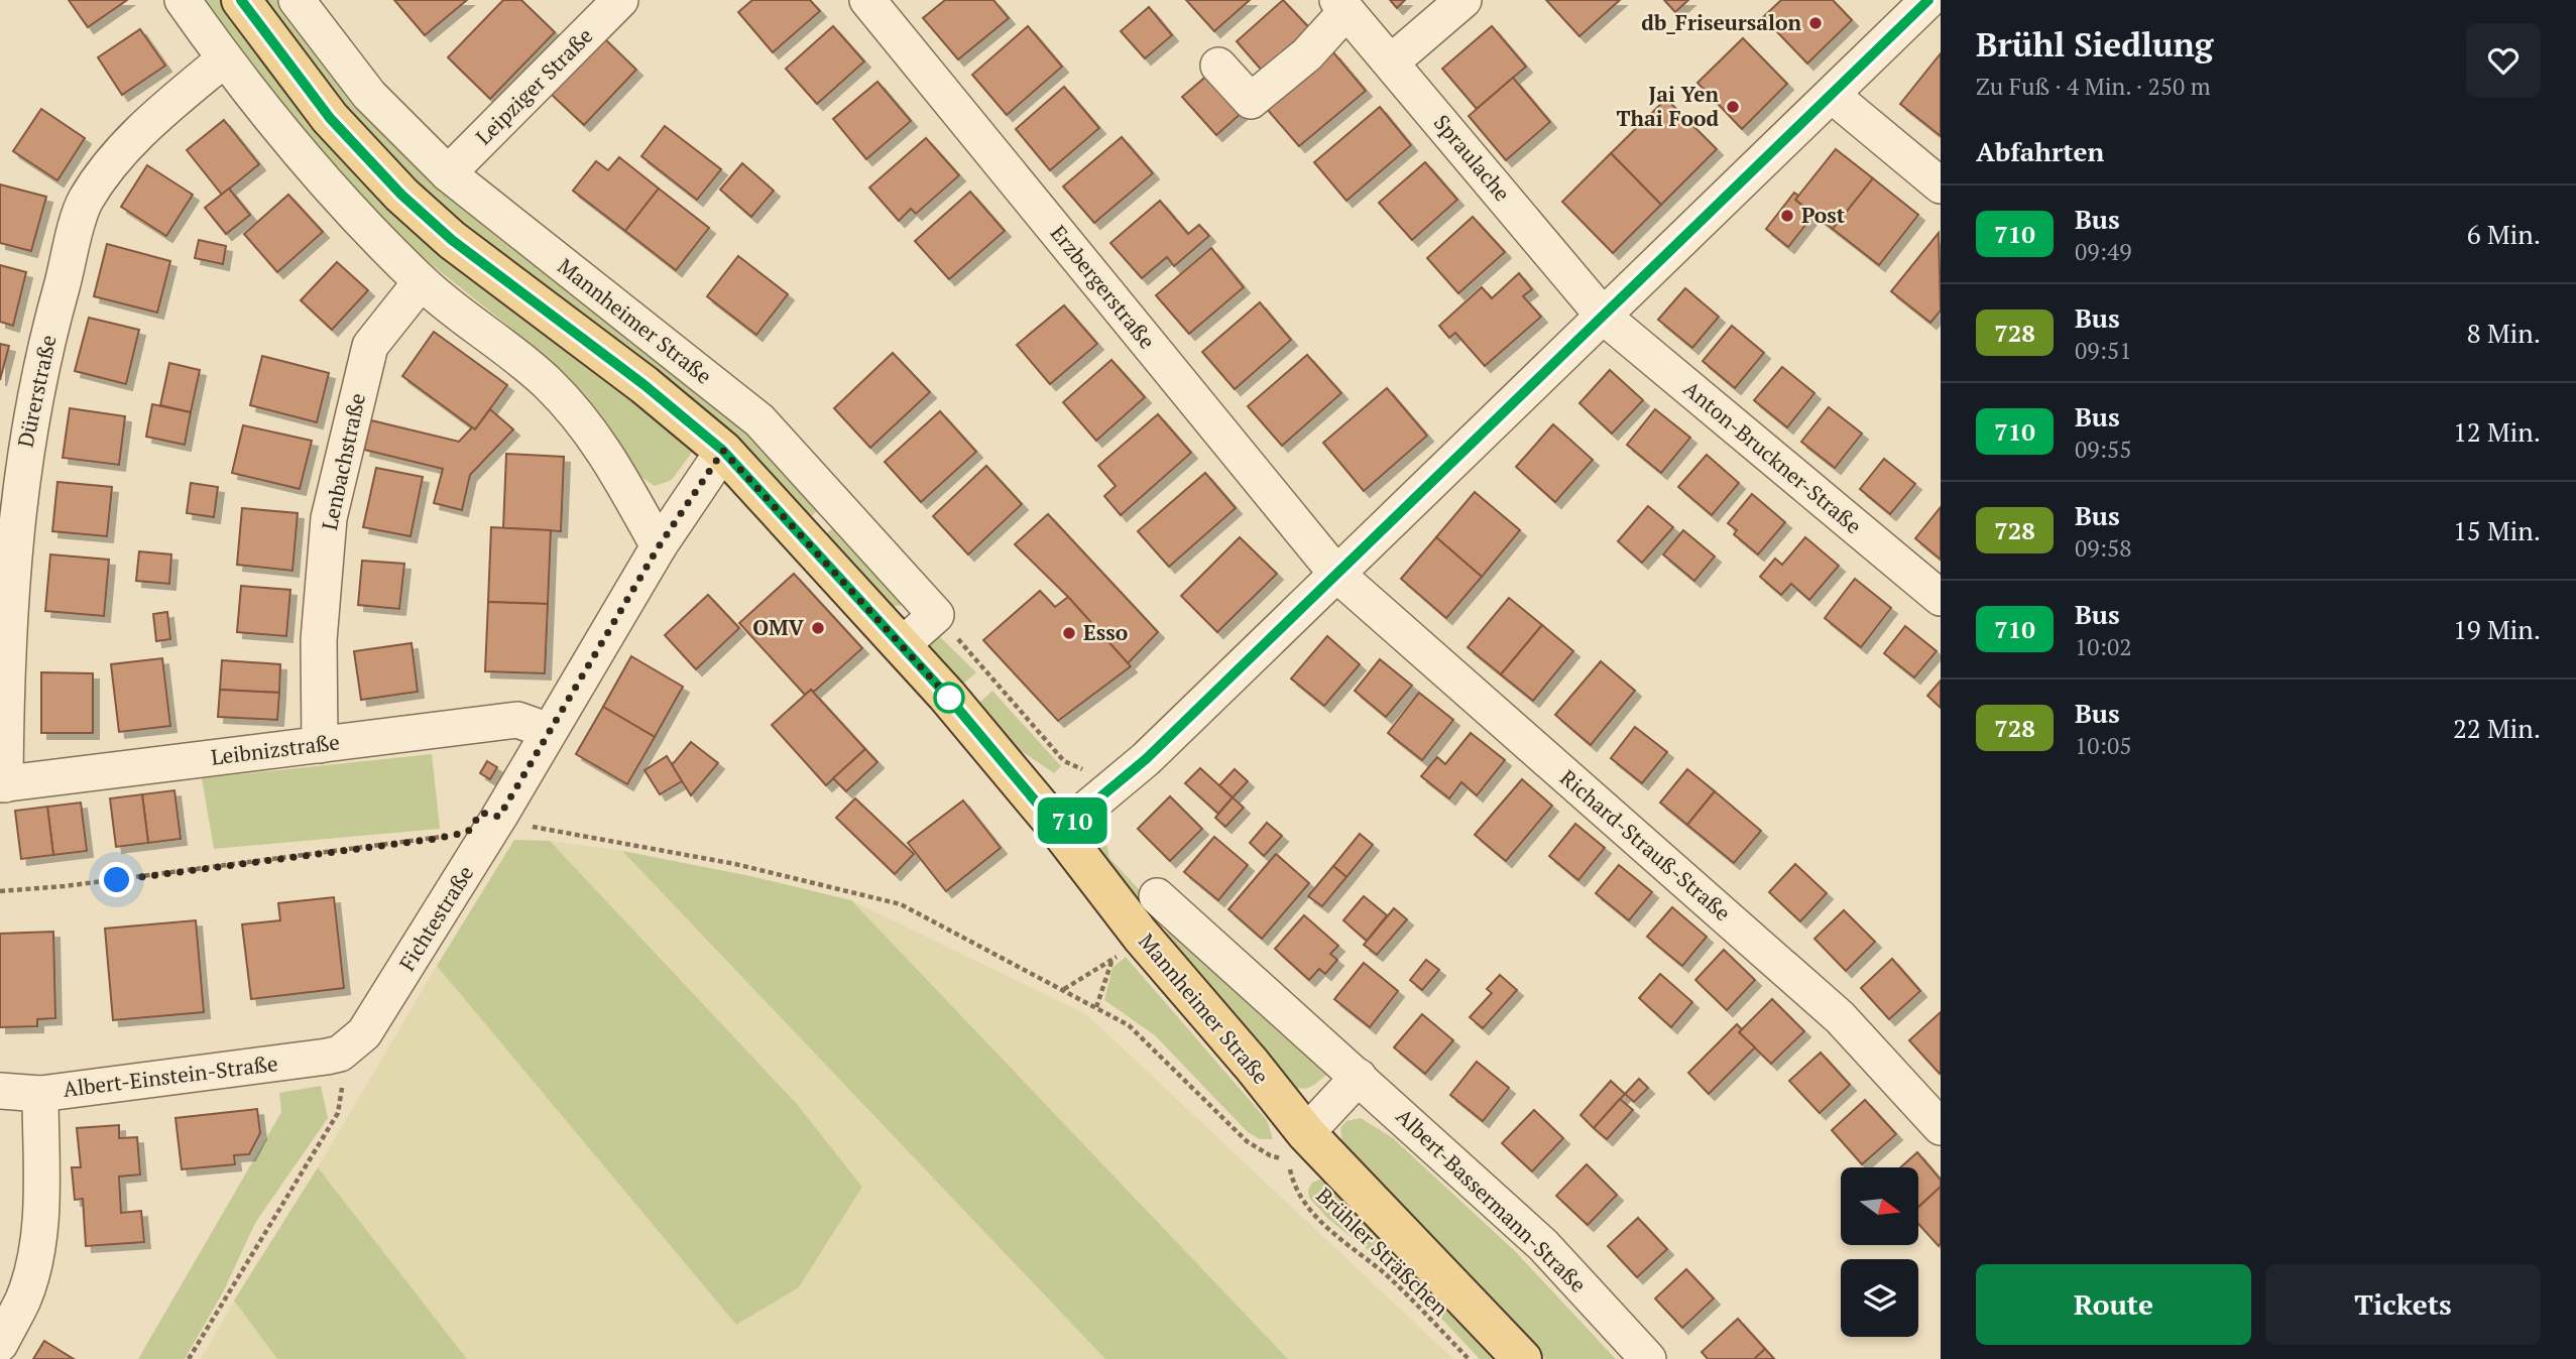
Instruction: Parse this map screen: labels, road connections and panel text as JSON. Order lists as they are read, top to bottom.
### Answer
{
  "streets": {
    "main road": ["Mannheimer Straße"],
    "street": [
      "Leipziger Straße",
      "Spraulache",
      "Erzbergerstraße",
      "Dürerstraße",
      "Anton-Bruckner-Straße",
      "Lenbachstraße",
      "Leibnizstraße",
      "Richard-Strauß-Straße",
      "Fichtestraße",
      "Albert-Einstein-Straße",
      "Albert-Bassermann-Straße"
    ],
    "path": ["Brühler Sträßchen"]
  },
  "crossings": [
    ["Leipziger Straße", "Mannheimer Straße"],
    ["Spraulache", "Anton-Bruckner-Straße"],
    ["Erzbergerstraße", "Richard-Strauß-Straße"],
    ["Mannheimer Straße", "Fichtestraße"],
    ["Mannheimer Straße", "Brühler Sträßchen"],
    ["Dürerstraße", "Leibnizstraße"],
    ["Lenbachstraße", "Leibnizstraße"],
    ["Leibnizstraße", "Fichtestraße"],
    ["Fichtestraße", "Albert-Einstein-Straße"]
  ],
  "places": [
    "db_Friseursalon",
    "Jai Yen Thai Food",
    "Post",
    "OMV",
    "Esso"
  ],
  "lines": ["bus line 710"],
  "north": "right",
  "page": {
    "on_map": "710",
    "heading": [
      ["Brühl Siedlung", "Zu Fuß · 4 Min. · 250 m"],
      "Abfahrten"
    ],
    "list": [
      {
        "mark": "710",
        "name": "Bus",
        "note": "09:49",
        "value": "6 Min."
      },
      {
        "mark": "728",
        "name": "Bus",
        "note": "09:51",
        "value": "8 Min."
      },
      {
        "mark": "710",
        "name": "Bus",
        "note": "09:55",
        "value": "12 Min."
      },
      {
        "mark": "728",
        "name": "Bus",
        "note": "09:58",
        "value": "15 Min."
      },
      {
        "mark": "710",
        "name": "Bus",
        "note": "10:02",
        "value": "19 Min."
      },
      {
        "mark": "728",
        "name": "Bus",
        "note": "10:05",
        "value": "22 Min."
      }
    ],
    "buttons": ["Route", "Tickets"]
  }
}
